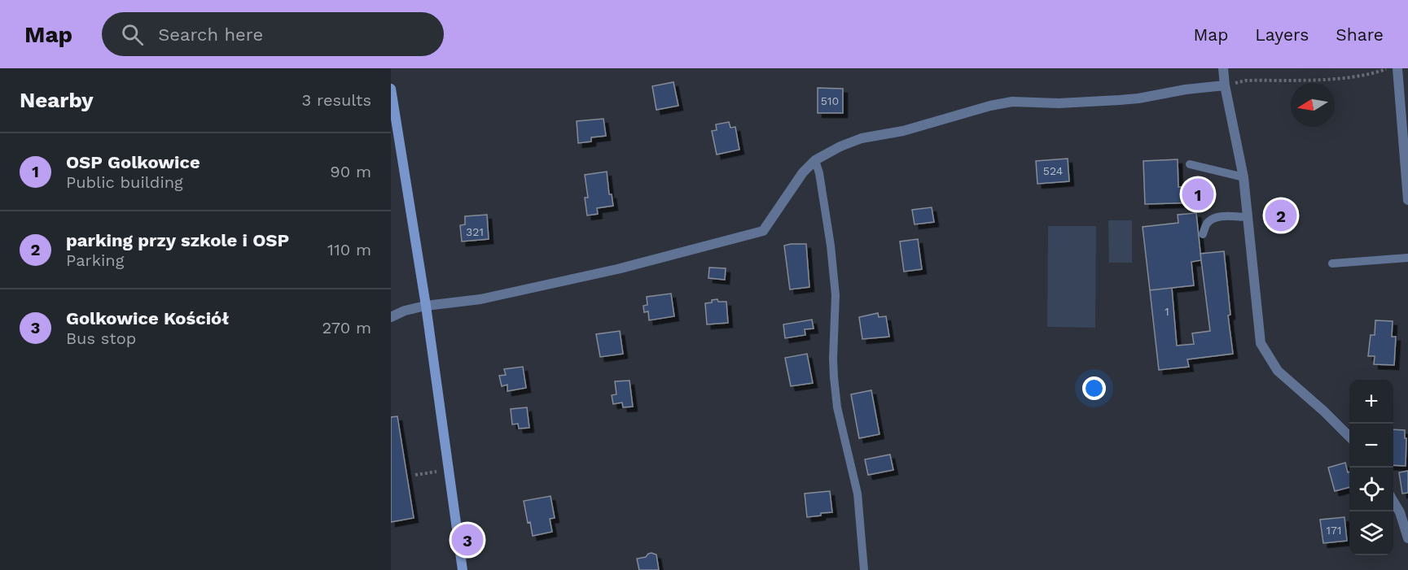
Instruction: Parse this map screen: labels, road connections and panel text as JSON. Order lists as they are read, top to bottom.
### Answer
{
  "house_numbers": [
    "510",
    "524",
    "321",
    "1",
    "171"
  ],
  "north": "left",
  "page": {
    "header": "Map",
    "search": "Search here",
    "nav": ["Map", "Layers", "Share"],
    "heading": ["Nearby", "3 results"],
    "list": [
      {
        "mark": "1",
        "name": "OSP Golkowice",
        "note": "Public building",
        "value": "90 m"
      },
      {
        "mark": "2",
        "name": "parking przy szkole i OSP",
        "note": "Parking",
        "value": "110 m"
      },
      {
        "mark": "3",
        "name": "Golkowice Kościół",
        "note": "Bus stop",
        "value": "270 m"
      }
    ],
    "pins": ["1", "2", "3"],
    "map_buttons": ["+", "−"]
  }
}
